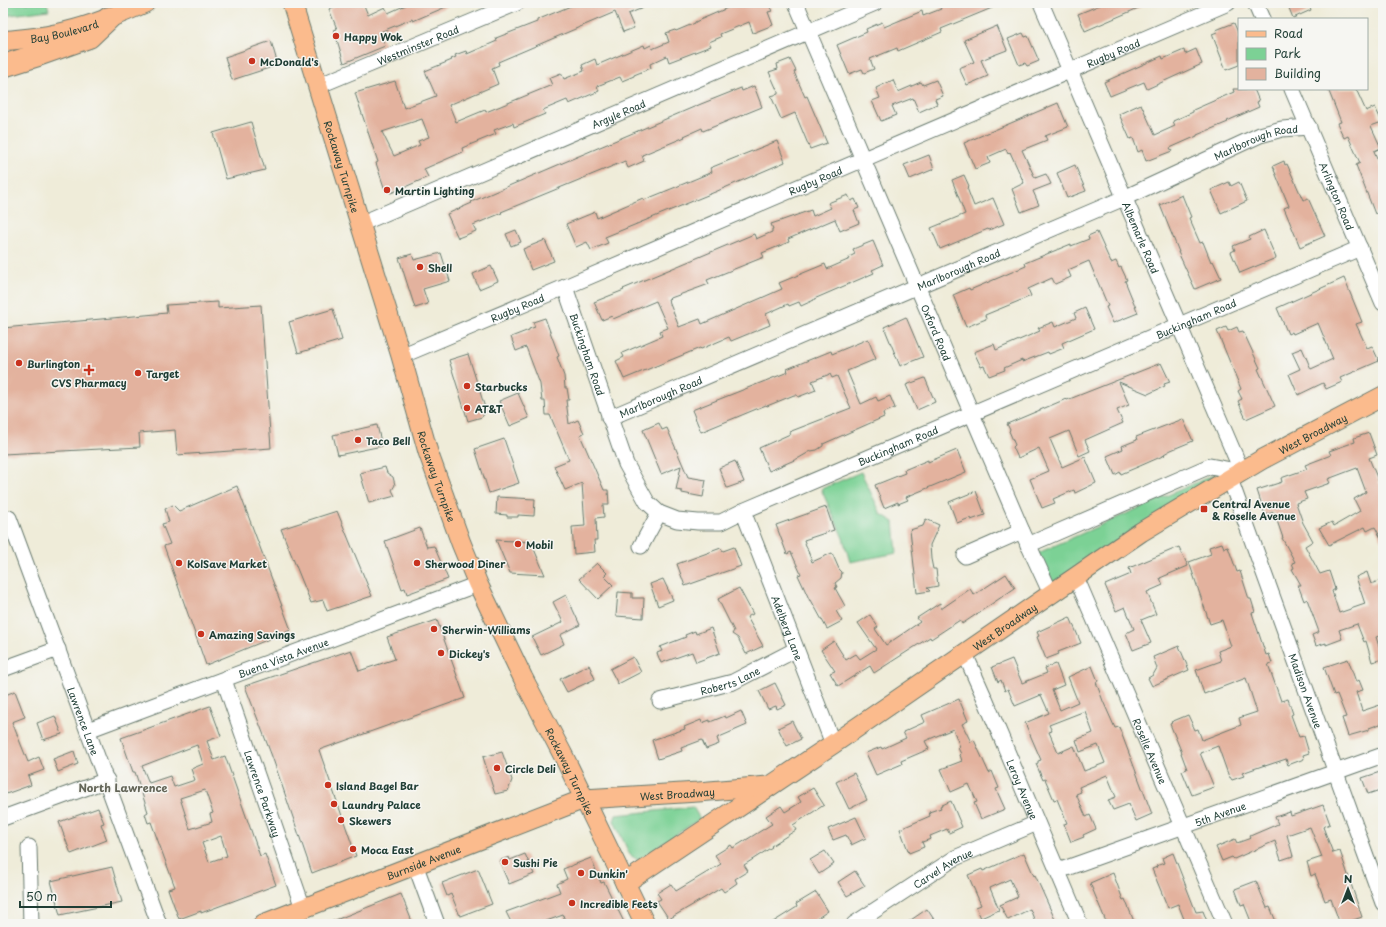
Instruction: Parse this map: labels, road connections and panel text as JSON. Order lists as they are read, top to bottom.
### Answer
{
  "streets": {
    "main road": [
      "Bay Boulevard",
      "Rockaway Turnpike",
      "West Broadway",
      "Burnside Avenue"
    ],
    "street": [
      "Westminster Road",
      "Rugby Road",
      "Argyle Road",
      "Marlborough Road",
      "Arlington Road",
      "Albemarle Road",
      "Buckingham Road",
      "Oxford Road",
      "Adelberg Lane",
      "Buena Vista Avenue",
      "Roberts Lane",
      "Madison Avenue",
      "Lawrence Lane",
      "Roselle Avenue",
      "Leroy Avenue",
      "Lawrence Parkway",
      "5th Avenue",
      "Carvel Avenue"
    ]
  },
  "crossings": [
    ["Westminster Road", "Rockaway Turnpike"],
    ["Rugby Road", "Rockaway Turnpike"],
    ["Rugby Road", "Albemarle Road"],
    ["Rugby Road", "Buckingham Road"],
    ["Rugby Road", "Oxford Road"],
    ["Argyle Road", "Rockaway Turnpike"],
    ["Argyle Road", "Oxford Road"],
    ["Marlborough Road", "Arlington Road"],
    ["Marlborough Road", "Albemarle Road"],
    ["Marlborough Road", "Buckingham Road"],
    ["Marlborough Road", "Oxford Road"],
    ["Rockaway Turnpike", "West Broadway"],
    ["Rockaway Turnpike", "Buena Vista Avenue"],
    ["Rockaway Turnpike", "Burnside Avenue"],
    ["Arlington Road", "Buckingham Road"],
    ["Albemarle Road", "Buckingham Road"],
    ["Albemarle Road", "West Broadway"],
    ["Albemarle Road", "Madison Avenue"],
    ["Buckingham Road", "Oxford Road"],
    ["Buckingham Road", "Adelberg Lane"],
    ["Oxford Road", "West Broadway"],
    ["West Broadway", "Adelberg Lane"],
    ["West Broadway", "Madison Avenue"],
    ["West Broadway", "Roselle Avenue"],
    ["West Broadway", "Leroy Avenue"],
    ["West Broadway", "Burnside Avenue"],
    ["Adelberg Lane", "Roberts Lane"],
    ["Buena Vista Avenue", "Lawrence Lane"],
    ["Buena Vista Avenue", "Lawrence Parkway"],
    ["Madison Avenue", "5th Avenue"],
    ["Roselle Avenue", "5th Avenue"],
    ["Leroy Avenue", "5th Avenue"],
    ["Leroy Avenue", "Carvel Avenue"],
    ["Lawrence Parkway", "Burnside Avenue"]
  ],
  "districts": ["North Lawrence"],
  "places": {
    "other": [
      "Happy Wok",
      "McDonald's",
      "Martin Lighting",
      "Shell",
      "Burlington",
      "Target",
      "Starbucks",
      "AT&T",
      "Taco Bell",
      "Mobil",
      "KolSave Market",
      "Sherwood Diner",
      "Sherwin-Williams",
      "Amazing Savings",
      "Dickey's",
      "Circle Deli",
      "Island Bagel Bar",
      "Laundry Palace",
      "Skewers",
      "Moca East",
      "Sushi Pie",
      "Dunkin'",
      "Incredible Feets"
    ],
    "health": ["CVS Pharmacy"],
    "transit": ["Central Avenue & Roselle Avenue"]
  },
  "legend": ["Road", "Park", "Building"],
  "scale_bar": "50 m",
  "north": "top"
}
